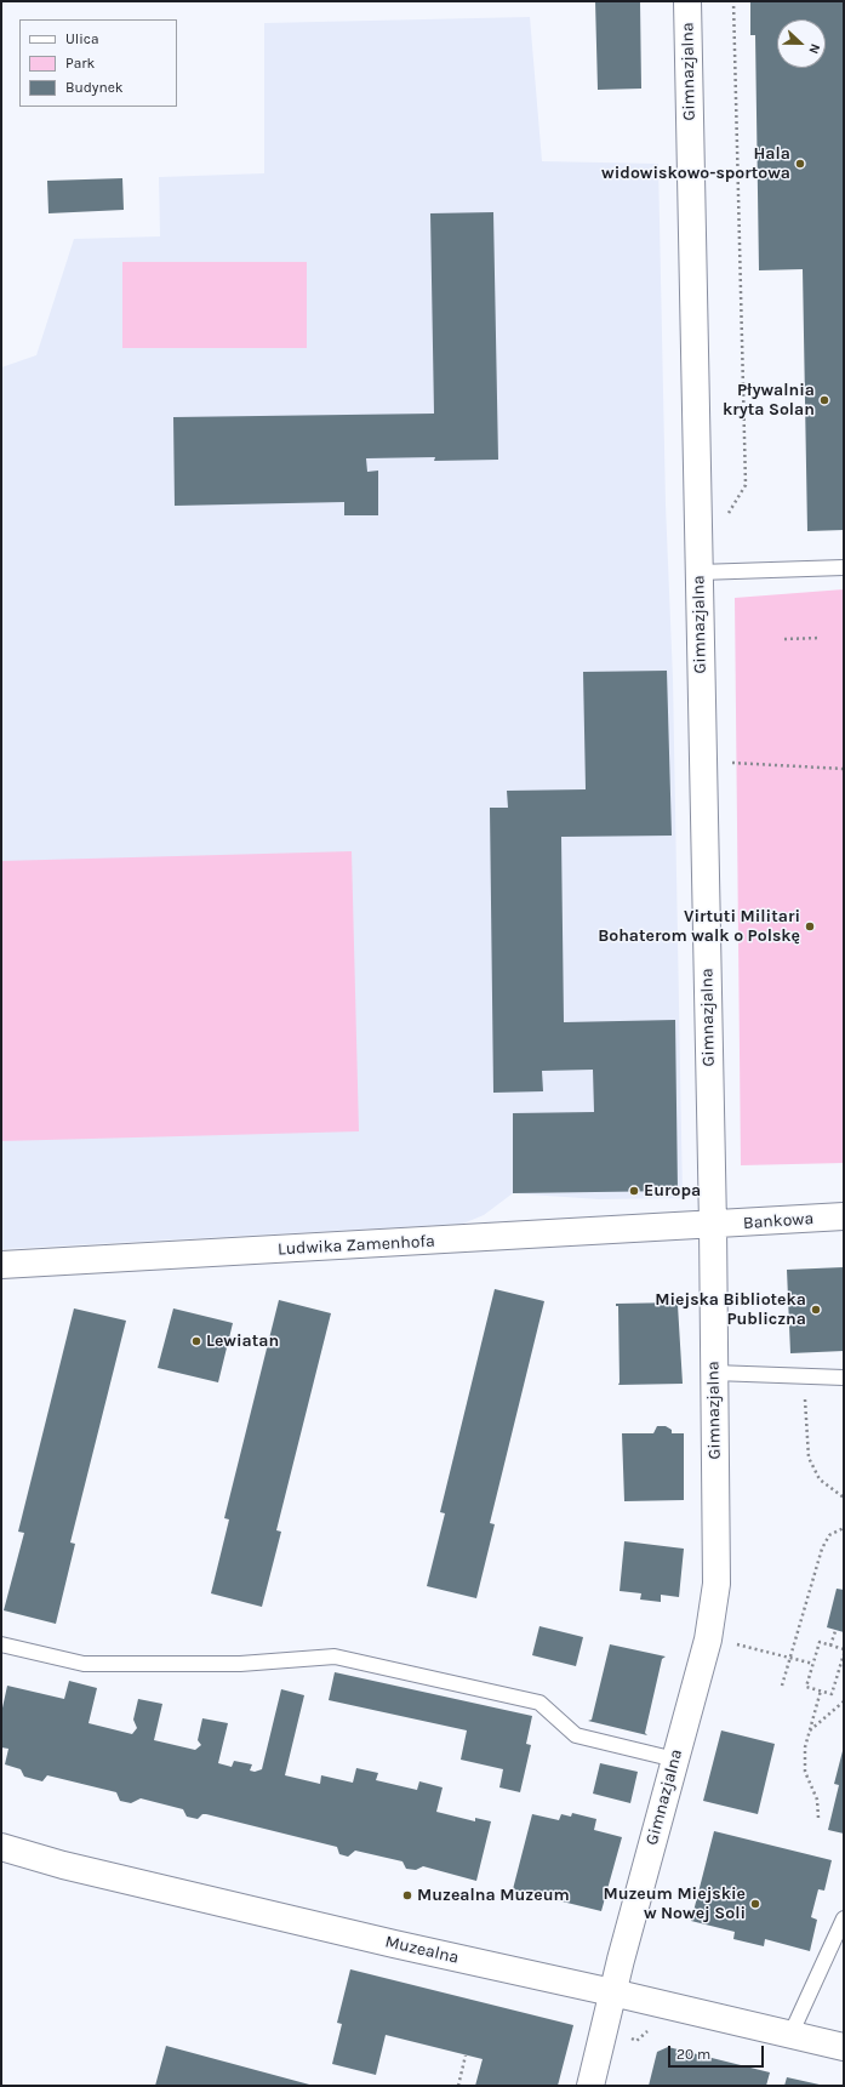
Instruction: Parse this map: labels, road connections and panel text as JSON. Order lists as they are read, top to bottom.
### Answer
{
  "streets": {
    "street": [
      "Gimnazjalna",
      "Bankowa",
      "Ludwika Zamenhofa",
      "Muzealna"
    ]
  },
  "crossings": [
    ["Gimnazjalna", "Bankowa"],
    ["Gimnazjalna", "Ludwika Zamenhofa"],
    ["Gimnazjalna", "Muzealna"],
    ["Bankowa", "Ludwika Zamenhofa"]
  ],
  "places": [
    "Hala widowiskowo-sportowa",
    "Pływalnia kryta Solan",
    "Virtuti Militari Bohaterom walk o Polskę",
    "Europa",
    "Miejska Biblioteka Publiczna",
    "Lewiatan",
    "Muzealna Muzeum",
    "Muzeum Miejskie w Nowej Soli"
  ],
  "legend": ["Ulica", "Park", "Budynek"],
  "scale_bar": "20 m",
  "north": "right"
}
